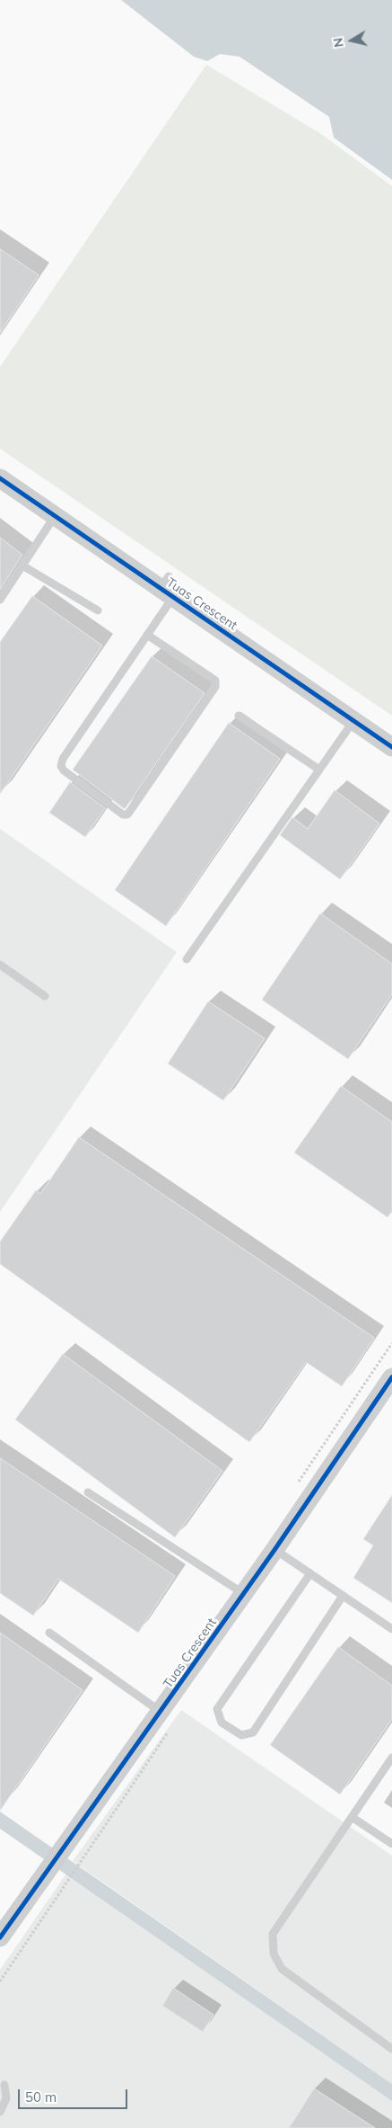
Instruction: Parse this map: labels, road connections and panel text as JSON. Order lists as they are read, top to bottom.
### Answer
{
  "streets": {
    "street": ["Tuas Crescent"]
  },
  "scale_bar": "50 m",
  "north": "left"
}
